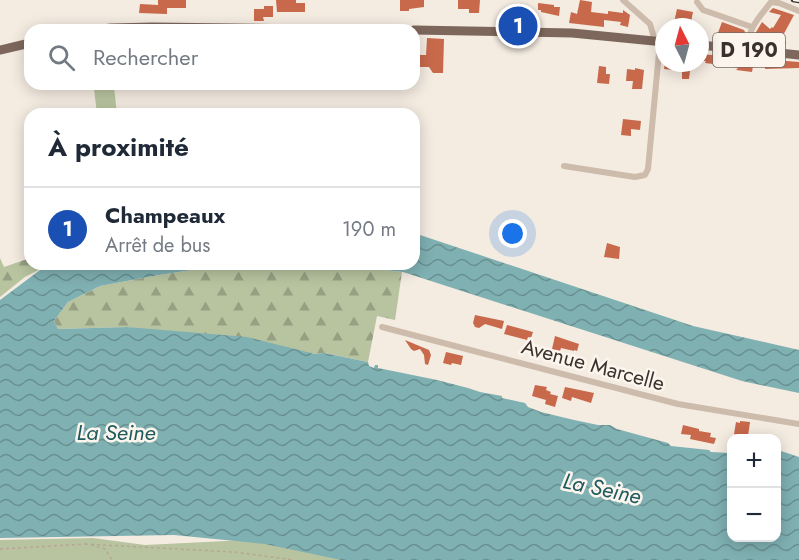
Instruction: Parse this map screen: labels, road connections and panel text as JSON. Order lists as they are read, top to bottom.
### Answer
{
  "streets": {
    "main road": ["D 190"],
    "street": ["Avenue Marcelle"]
  },
  "water": ["La Seine"],
  "north": "top",
  "page": {
    "pins": "1",
    "search": "Rechercher",
    "heading": "À proximité",
    "list": [
      {
        "mark": "1",
        "name": "Champeaux",
        "note": "Arrêt de bus",
        "value": "190 m"
      }
    ],
    "map_buttons": ["+", "−"]
  }
}
